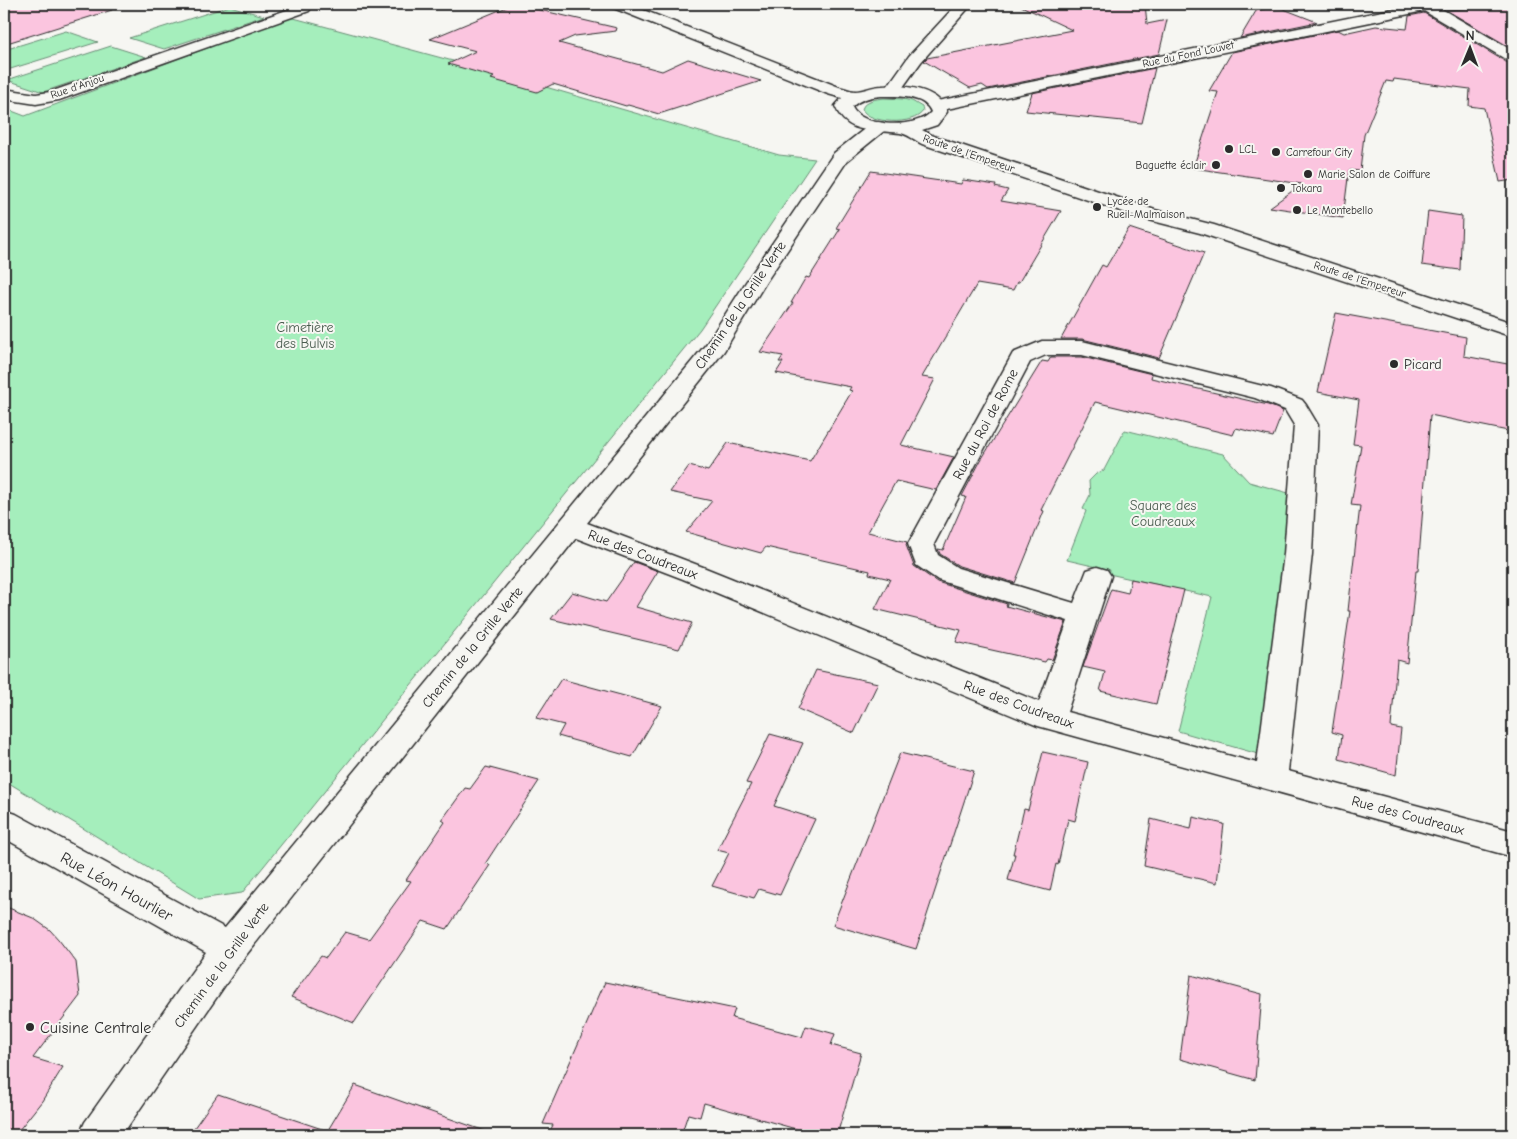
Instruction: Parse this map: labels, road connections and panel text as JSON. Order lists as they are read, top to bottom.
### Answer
{
  "streets": {
    "street": [
      "Rue du Fond Louvet",
      "Rue d'Anjou",
      "Route de l'Empereur",
      "Chemin de la Grille Verte",
      "Rue du Roi de Rome",
      "Rue des Coudreaux",
      "Rue Léon Hourlier"
    ]
  },
  "crossings": [
    ["Rue du Fond Louvet", "Route de l'Empereur"],
    ["Route de l'Empereur", "Chemin de la Grille Verte"],
    ["Chemin de la Grille Verte", "Rue des Coudreaux"],
    ["Chemin de la Grille Verte", "Rue Léon Hourlier"],
    ["Rue du Roi de Rome", "Rue des Coudreaux"]
  ],
  "parks": ["Cimetière des Bulvis", "Square des Coudreaux"],
  "places": [
    "LCL",
    "Carrefour City",
    "Baguette éclair",
    "Marie Salon de Coiffure",
    "Tokara",
    "Lycée de Rueil-Malmaison",
    "Le Montebello",
    "Picard",
    "Cuisine Centrale"
  ],
  "north": "top"
}
